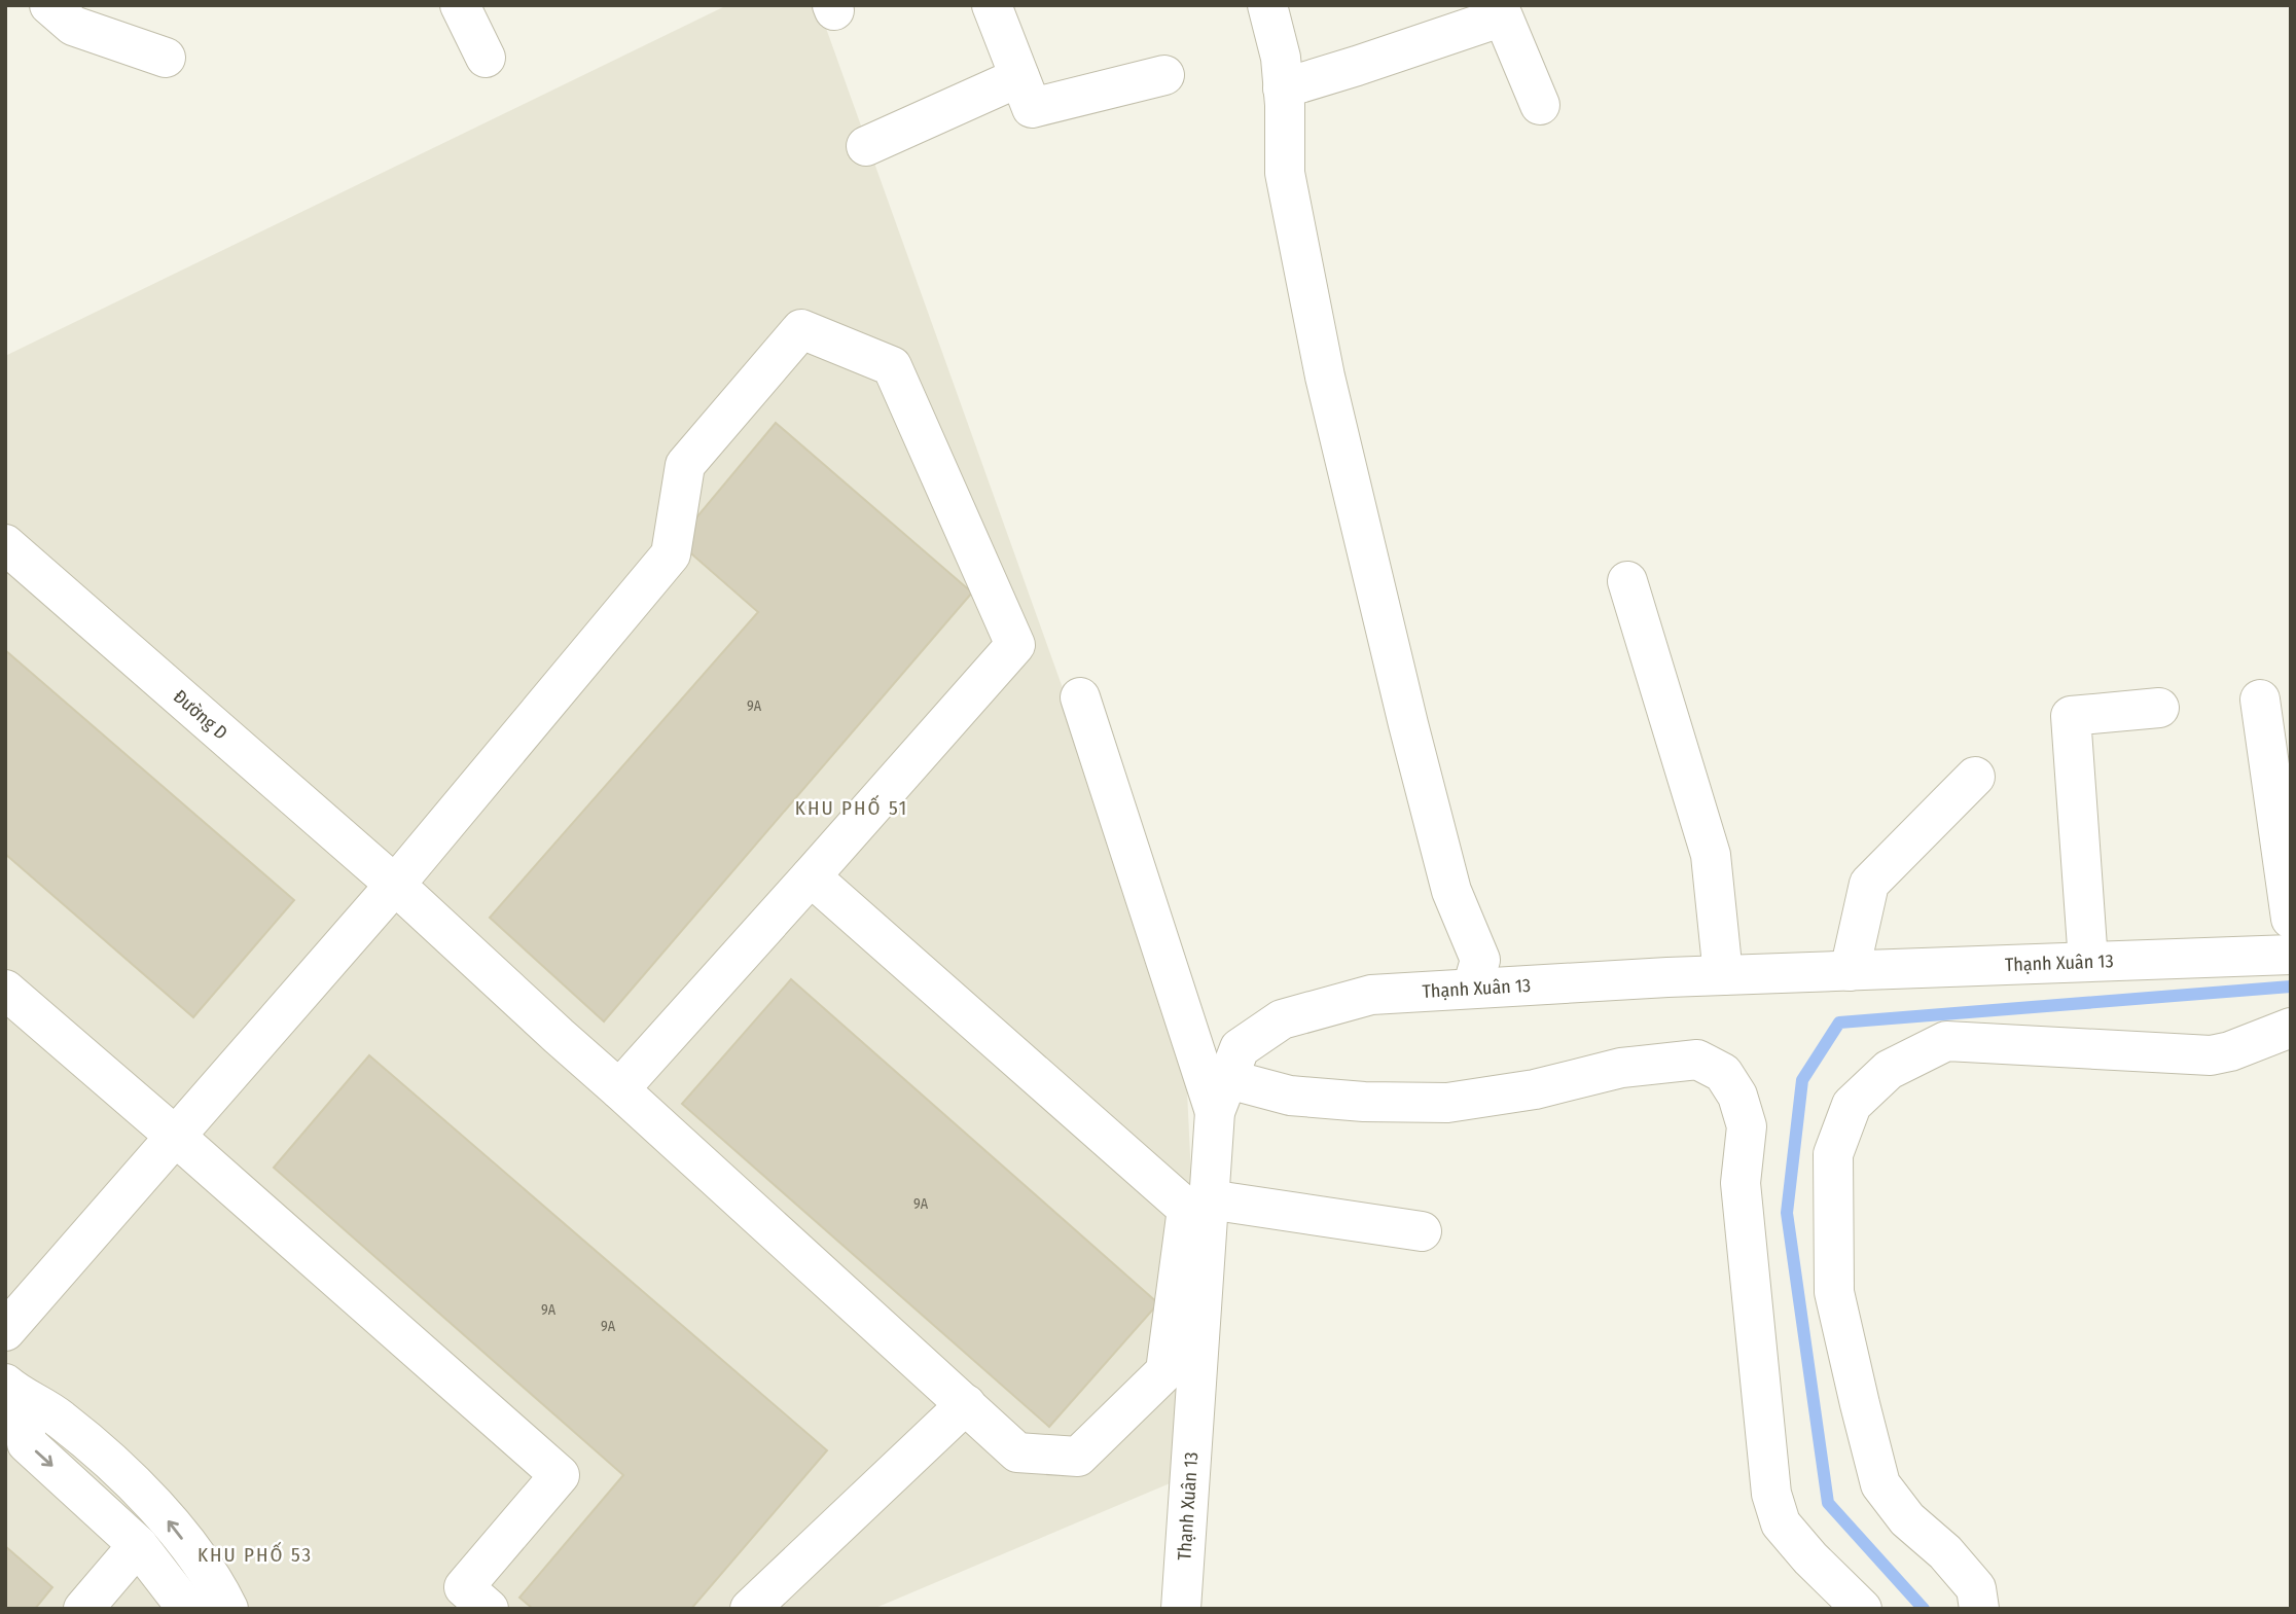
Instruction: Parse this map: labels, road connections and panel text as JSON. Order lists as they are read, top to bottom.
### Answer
{
  "streets": {
    "street": ["Đường D", "Thạnh Xuân 13"]
  },
  "districts": ["KHU PHỐ 51", "KHU PHỐ 53"],
  "house_numbers": [
    "9A",
    "9A",
    "9A",
    "9A"
  ]
}
